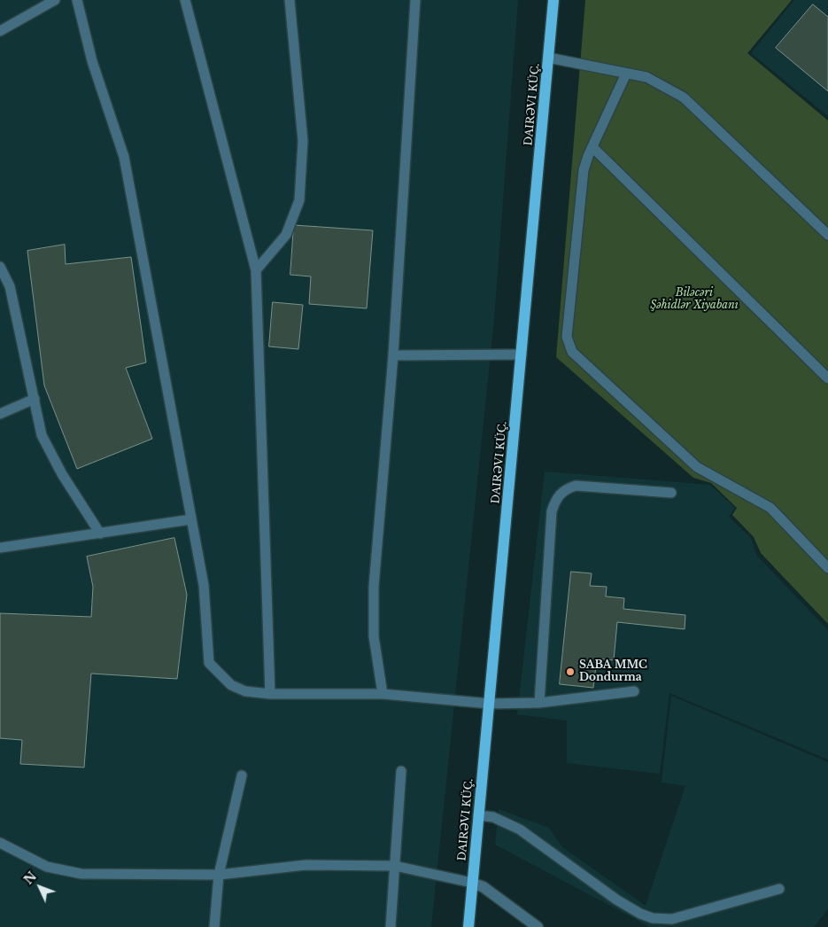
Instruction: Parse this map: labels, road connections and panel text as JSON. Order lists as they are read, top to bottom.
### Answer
{
  "streets": {
    "main road": ["DAIRƏVI KÜÇ."]
  },
  "parks": ["Biləcəri Şəhidlər Xiyabanı"],
  "places": ["SABA MMC Dondurma"],
  "north": "top left"
}
